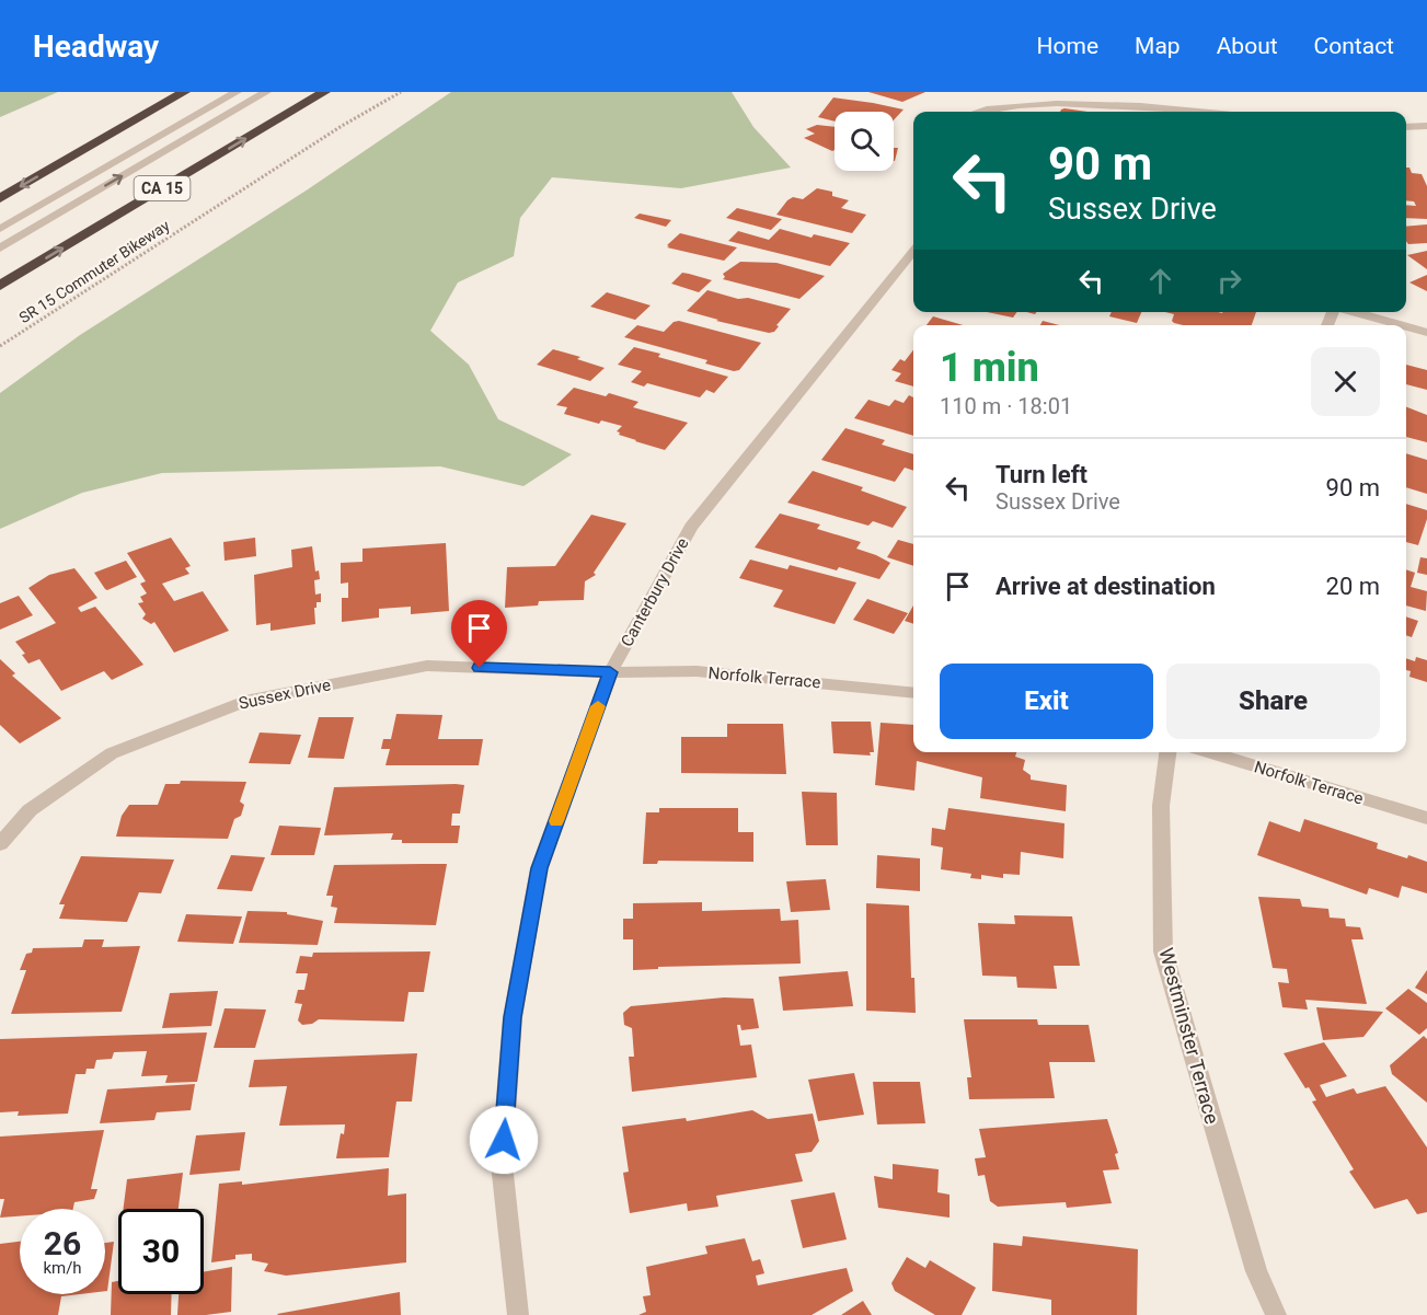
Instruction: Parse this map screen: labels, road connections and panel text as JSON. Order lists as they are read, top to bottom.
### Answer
{
  "streets": {
    "highway": ["CA 15"],
    "street": [
      "Canterbury Drive",
      "Norfolk Terrace",
      "Sussex Drive",
      "Westminster Terrace"
    ],
    "path": ["SR 15 Commuter Bikeway"]
  },
  "crossings": [
    ["Canterbury Drive", "Norfolk Terrace"],
    ["Canterbury Drive", "Sussex Drive"],
    ["Norfolk Terrace", "Sussex Drive"]
  ],
  "page": {
    "header": "Headway",
    "nav": [
      "Home",
      "Map",
      "About",
      "Contact"
    ],
    "turn": ["90 m", "Sussex Drive"],
    "heading": ["1 min", "110 m · 18:01"],
    "list": [
      {
        "name": "Turn left",
        "note": "Sussex Drive",
        "value": "90 m"
      },
      {
        "name": "Arrive at destination",
        "value": "20 m"
      }
    ],
    "buttons": ["Exit", "Share"],
    "speed": "26 km/h",
    "limit": "30"
  }
}
